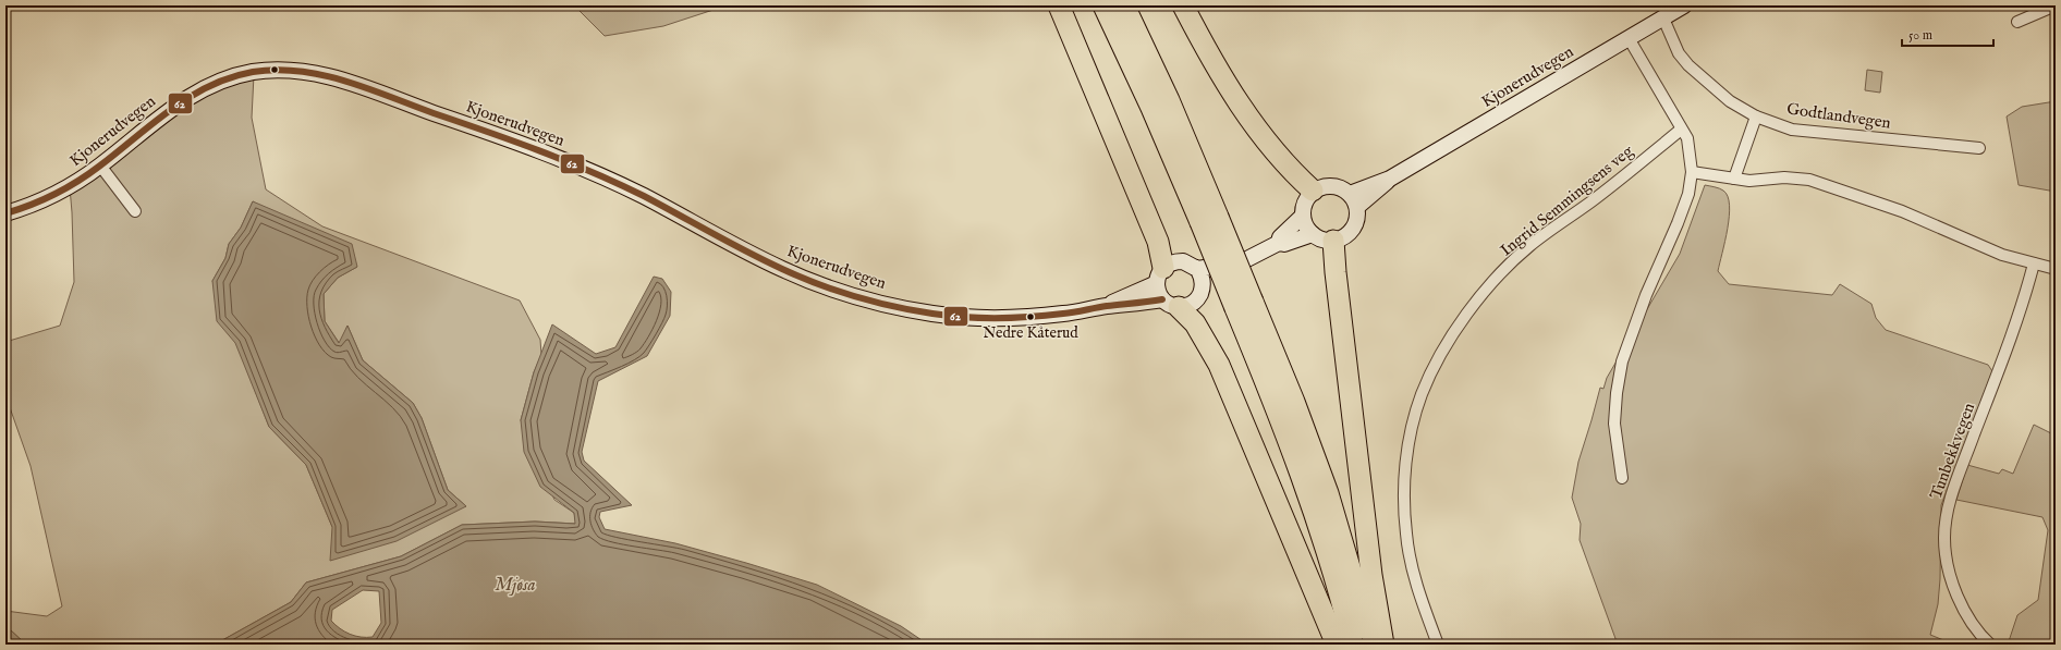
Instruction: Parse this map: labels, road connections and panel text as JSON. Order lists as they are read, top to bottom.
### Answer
{
  "streets": {
    "main road": ["Kjonerudvegen"],
    "street": ["Godtlandvegen", "Ingrid Semmingsens veg", "Tunbekkvegen"]
  },
  "crossings": [
    ["Kjonerudvegen", "Godtlandvegen"]
  ],
  "water": ["Mjøsa"],
  "places": ["Nedre Kåterud"],
  "lines": ["transit line 62"],
  "scale_bar": "50 m"
}
